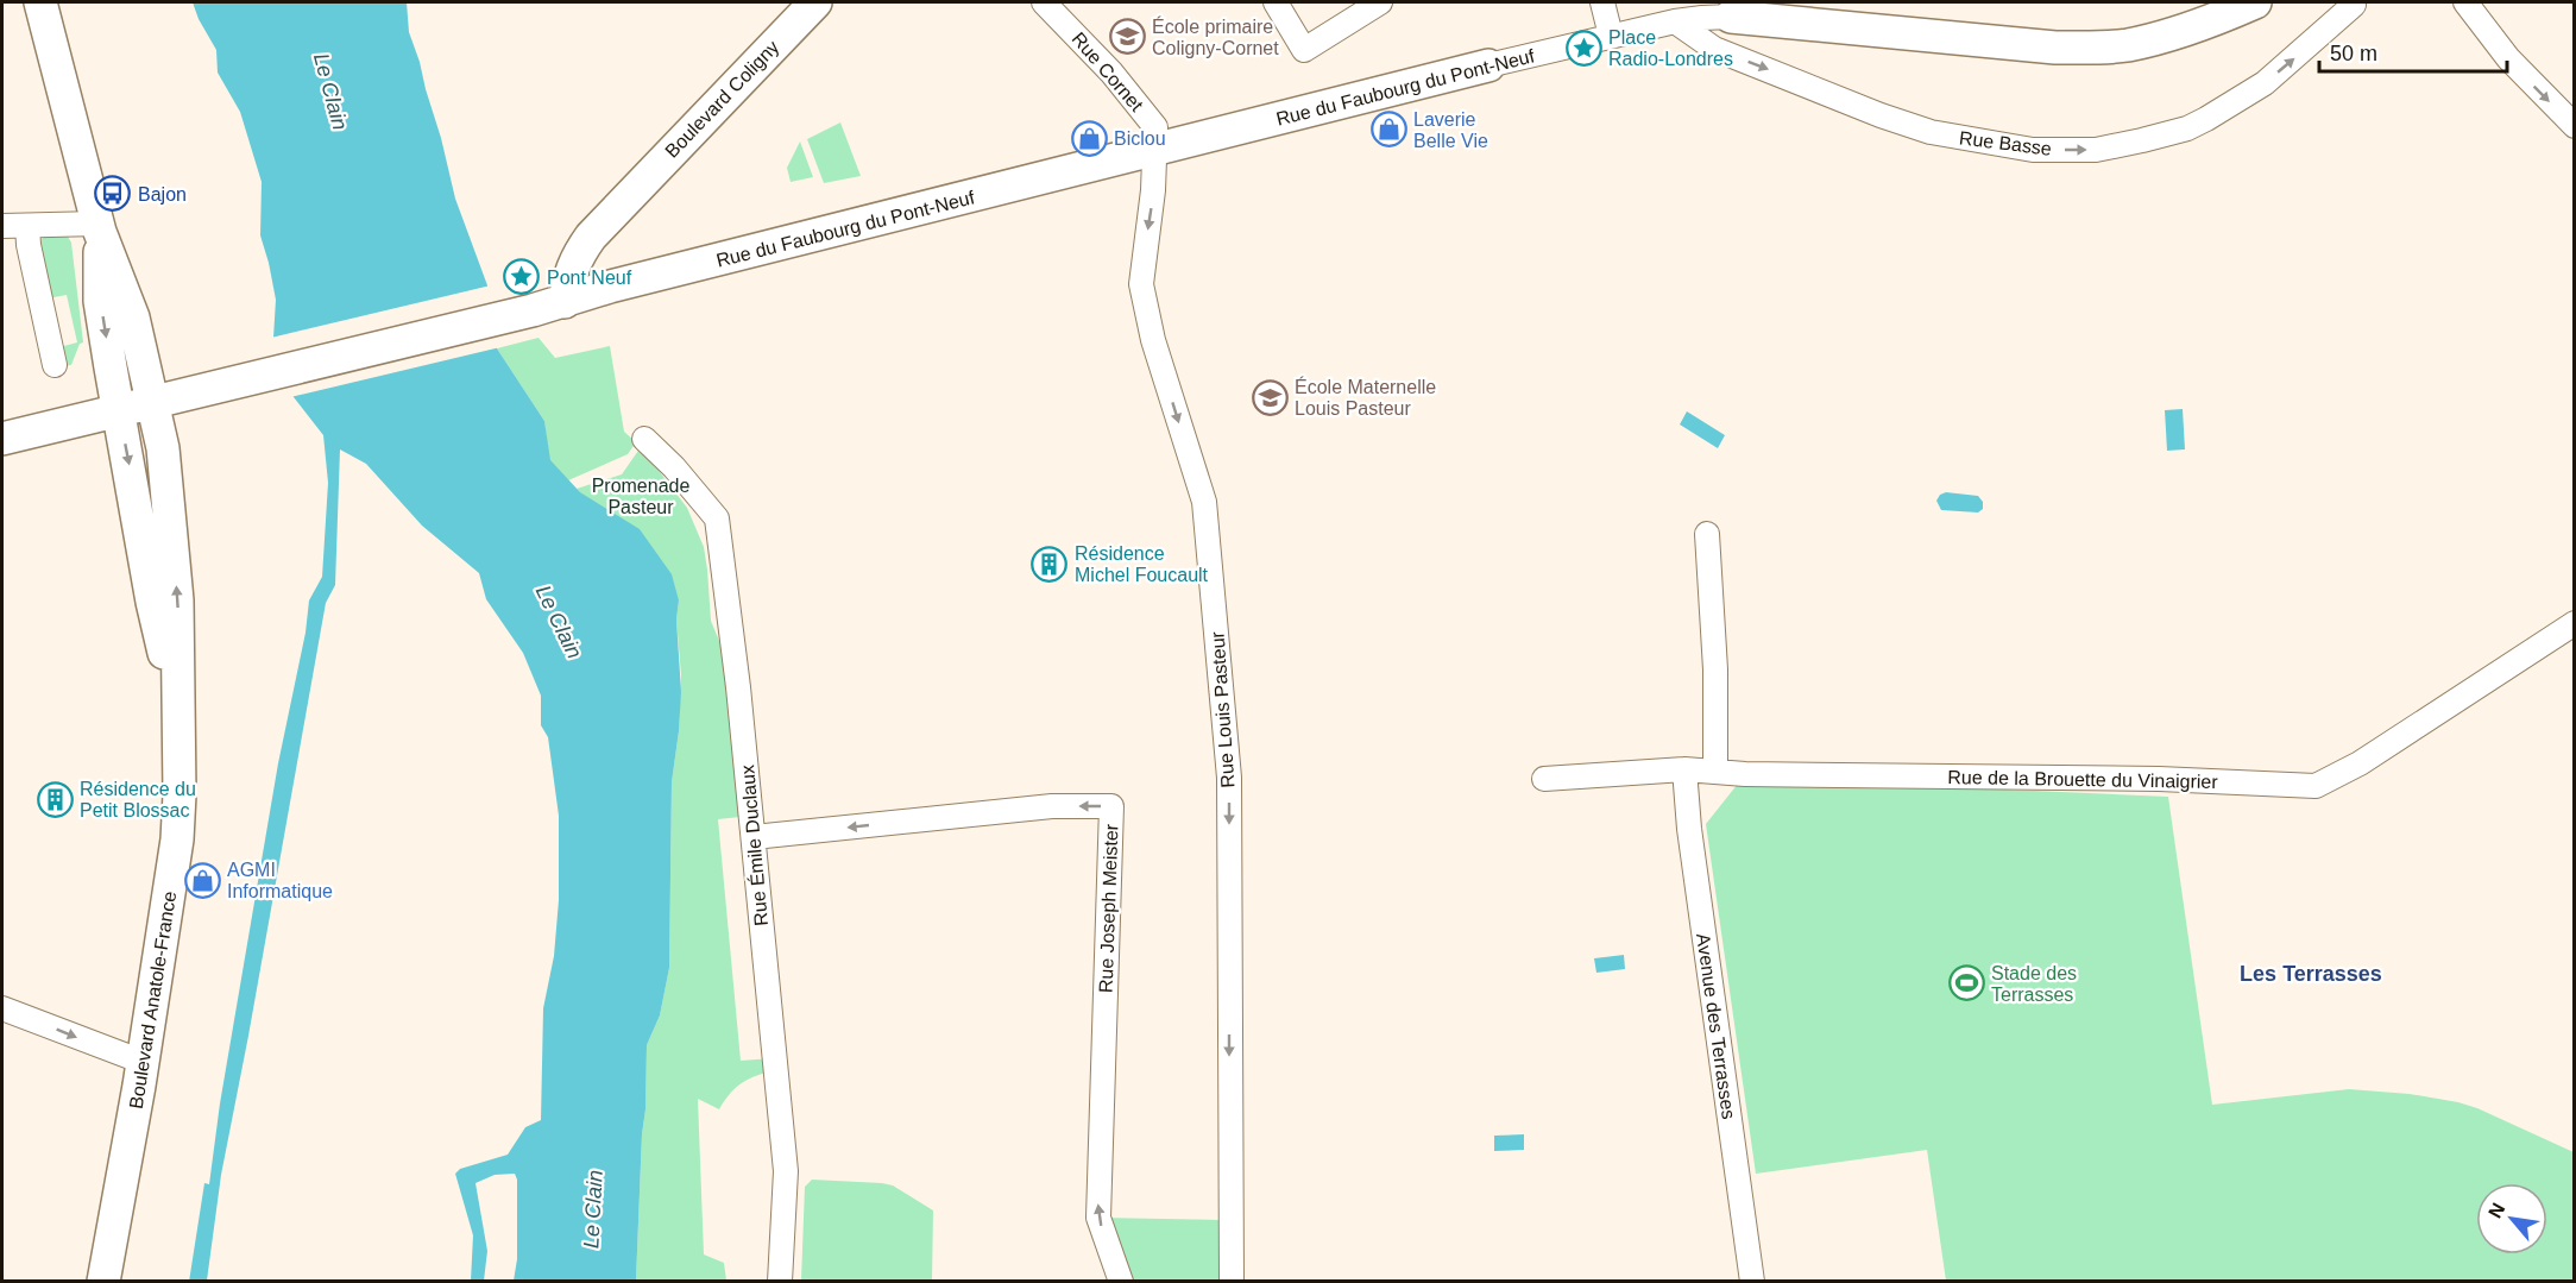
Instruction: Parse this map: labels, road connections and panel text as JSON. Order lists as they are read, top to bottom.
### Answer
{
  "streets": {
    "main road": ["Rue du Faubourg du Pont-Neuf", "Boulevard Coligny", "Boulevard Anatole-France"],
    "street": [
      "Rue Cornet",
      "Rue Basse",
      "Rue Louis Pasteur",
      "Rue de la Brouette du Vinaigrier",
      "Rue Émile Duclaux",
      "Rue Joseph Meister",
      "Avenue des Terrasses"
    ]
  },
  "crossings": [
    ["Rue Cornet", "Rue du Faubourg du Pont-Neuf"],
    ["Rue Cornet", "Rue Louis Pasteur"],
    ["Rue du Faubourg du Pont-Neuf", "Boulevard Coligny"],
    ["Rue du Faubourg du Pont-Neuf", "Rue Basse"],
    ["Rue du Faubourg du Pont-Neuf", "Rue Louis Pasteur"],
    ["Rue de la Brouette du Vinaigrier", "Avenue des Terrasses"],
    ["Rue Émile Duclaux", "Rue Joseph Meister"]
  ],
  "one_way": ["Rue Basse", "Rue Louis Pasteur"],
  "districts": ["Les Terrasses"],
  "water": ["Le Clain"],
  "parks": ["Promenade Pasteur"],
  "places": {
    "school or university": ["École primaire Coligny-Cornet", "École Maternelle Louis Pasteur"],
    "place": ["Place Radio-Londres", "Pont Neuf"],
    "shop": ["Laverie Belle Vie", "Biclou", "AGMI Informatique"],
    "bus stop": ["Bajon"],
    "building": ["Résidence Michel Foucault", "Résidence du Petit Blossac"],
    "sports": ["Stade des Terrasses"]
  },
  "scale_bar": "50 m",
  "north": "top left"
}
